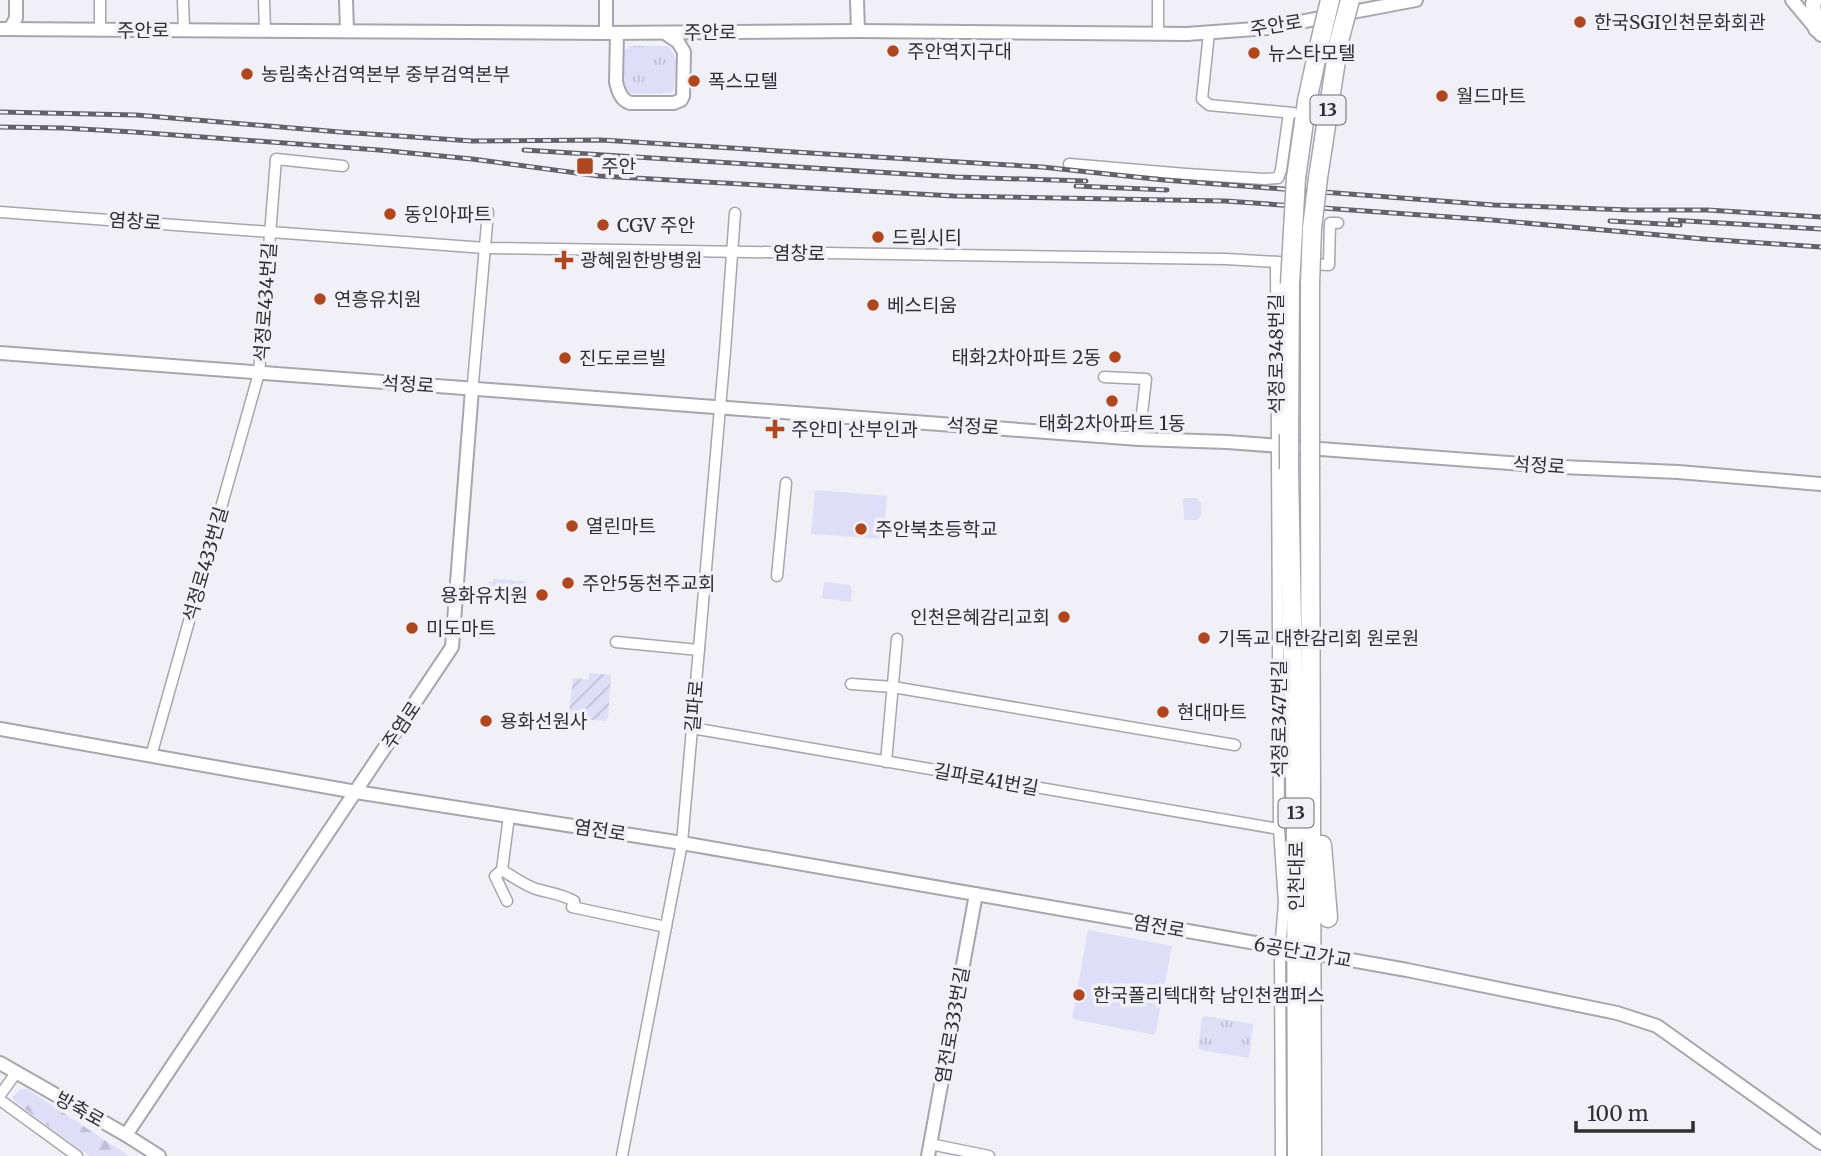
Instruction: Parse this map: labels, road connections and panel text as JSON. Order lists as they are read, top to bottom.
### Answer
{
  "streets": {
    "highway": ["13", "인천대로"],
    "main road": [
      "주안로",
      "석정로",
      "주염로",
      "염전로",
      "6공단고가교",
      "염전로333번길",
      "방축로"
    ],
    "street": [
      "염창로",
      "석정로434번길",
      "석정로348번길",
      "석정로433번길",
      "길파로",
      "석정로347번길",
      "길파로41번길"
    ]
  },
  "crossings": [
    ["13", "석정로348번길"],
    ["13", "석정로"],
    ["13", "석정로347번길"],
    ["13", "인천대로"],
    ["염창로", "석정로434번길"],
    ["염창로", "석정로348번길"],
    ["염창로", "길파로"],
    ["염창로", "주염로"],
    ["석정로434번길", "석정로"],
    ["석정로434번길", "석정로433번길"],
    ["석정로348번길", "석정로"],
    ["석정로348번길", "석정로347번길"],
    ["석정로348번길", "인천대로"],
    ["석정로", "석정로433번길"],
    ["석정로", "길파로"],
    ["석정로", "석정로347번길"],
    ["석정로", "주염로"],
    ["석정로", "인천대로"],
    ["석정로433번길", "염전로"],
    ["길파로", "길파로41번길"],
    ["길파로", "염전로"],
    ["석정로347번길", "길파로41번길"],
    ["석정로347번길", "인천대로"],
    ["주염로", "염전로"],
    ["주염로", "방축로"],
    ["염전로", "6공단고가교"],
    ["염전로", "염전로333번길"]
  ],
  "places": {
    "other": [
      "한국SGI인천문화회관",
      "주안역지구대",
      "뉴스타모텔",
      "농림축산검역본부 중부검역본부",
      "폭스모텔",
      "월드마트",
      "동인아파트",
      "CGV 주안",
      "드림시티",
      "연흥유치원",
      "베스티움",
      "태화2차아파트 2동",
      "진도로르빌",
      "태화2차아파트 1동",
      "열린마트",
      "주안북초등학교",
      "주안5동천주교회",
      "용화유치원",
      "인천은혜감리교회",
      "미도마트",
      "기독교 대한감리회 원로원",
      "현대마트",
      "용화선원사",
      "한국폴리텍대학 남인천캠퍼스"
    ],
    "transit": ["주안"],
    "health": ["광혜원한방병원", "주안미 산부인과"]
  },
  "scale_bar": "100 m"
}
